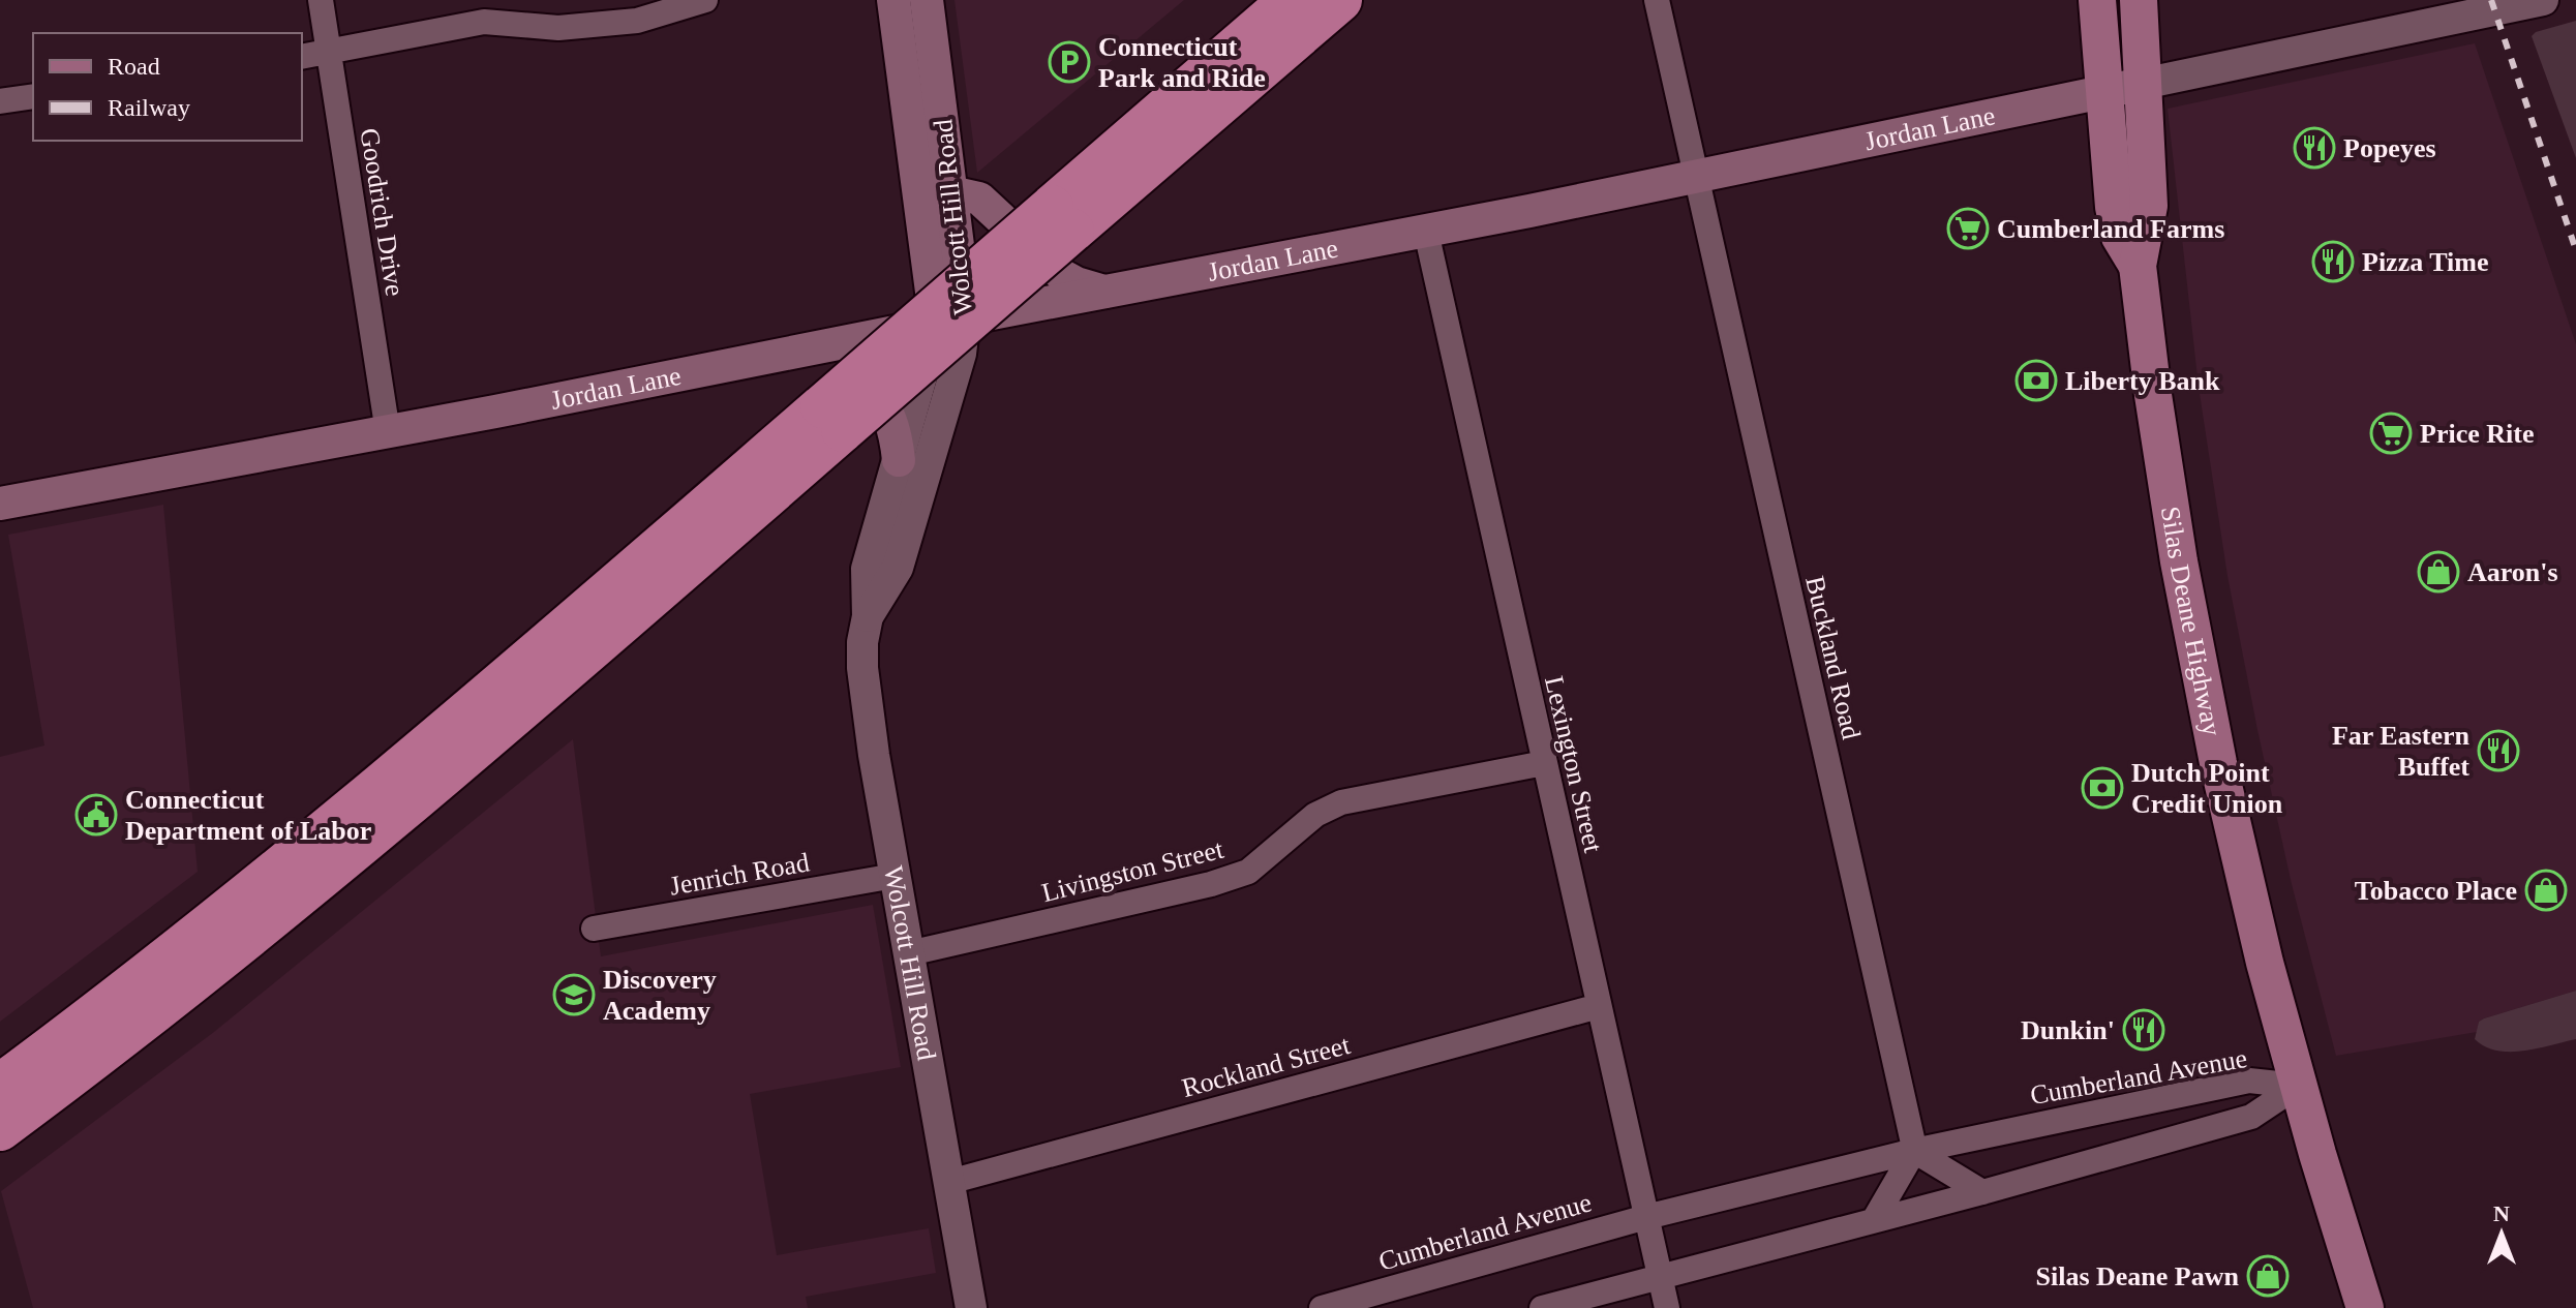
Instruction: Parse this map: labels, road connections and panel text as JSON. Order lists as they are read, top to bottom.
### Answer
{
  "streets": {
    "main road": ["Jordan Lane", "Wolcott Hill Road", "Silas Deane Highway"],
    "street": [
      "Goodrich Drive",
      "Buckland Road",
      "Lexington Street",
      "Livingston Street",
      "Jenrich Road",
      "Rockland Street",
      "Cumberland Avenue"
    ]
  },
  "crossings": [
    ["Jordan Lane", "Goodrich Drive"],
    ["Jordan Lane", "Wolcott Hill Road"],
    ["Jordan Lane", "Silas Deane Highway"],
    ["Jordan Lane", "Buckland Road"],
    ["Jordan Lane", "Lexington Street"],
    ["Wolcott Hill Road", "Livingston Street"],
    ["Wolcott Hill Road", "Jenrich Road"],
    ["Wolcott Hill Road", "Rockland Street"],
    ["Silas Deane Highway", "Cumberland Avenue"],
    ["Buckland Road", "Cumberland Avenue"],
    ["Lexington Street", "Livingston Street"],
    ["Lexington Street", "Rockland Street"],
    ["Lexington Street", "Cumberland Avenue"]
  ],
  "places": {
    "parking": ["Connecticut Park and Ride"],
    "restaurant": [
      "Popeyes",
      "Pizza Time",
      "Far Eastern Buffet",
      "Dunkin'"
    ],
    "supermarket": ["Cumberland Farms", "Price Rite"],
    "bank": ["Liberty Bank", "Dutch Point Credit Union"],
    "shop": ["Aaron's", "Tobacco Place", "Silas Deane Pawn"],
    "public building": ["Connecticut Department of Labor"],
    "school or university": ["Discovery Academy"]
  },
  "legend": ["Road", "Railway"],
  "north": "top"
}
